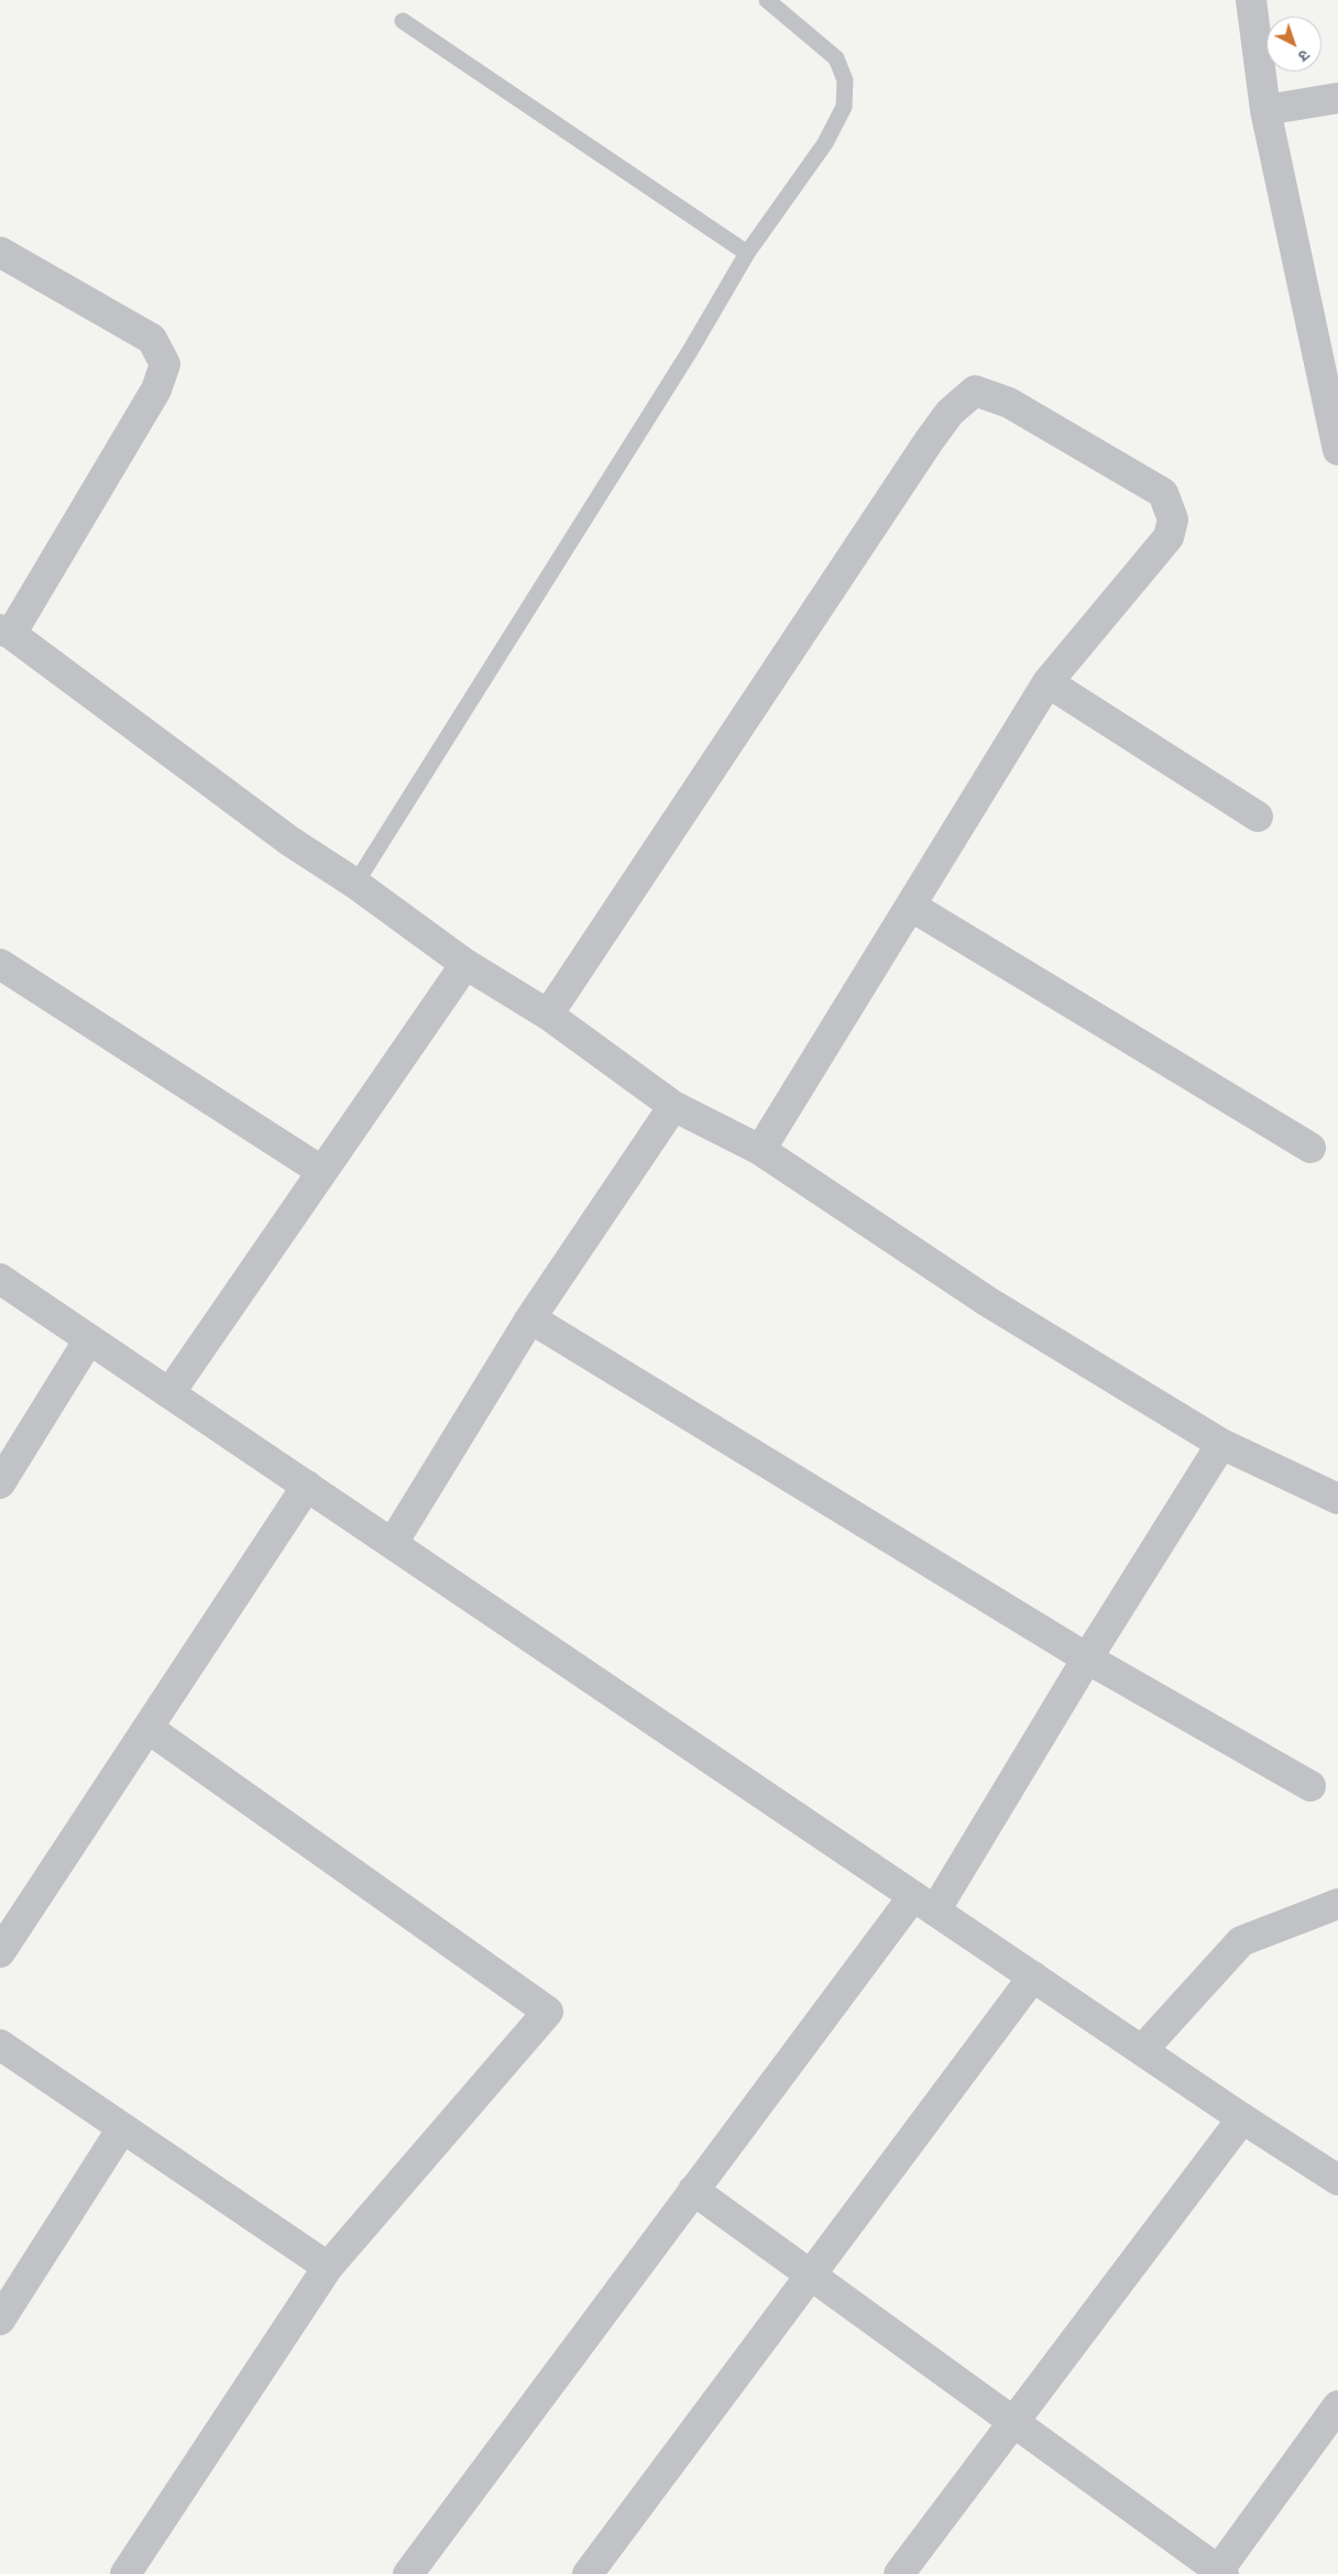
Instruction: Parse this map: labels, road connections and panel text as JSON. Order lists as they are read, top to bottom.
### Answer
{
  "north": "bottom right"
}
